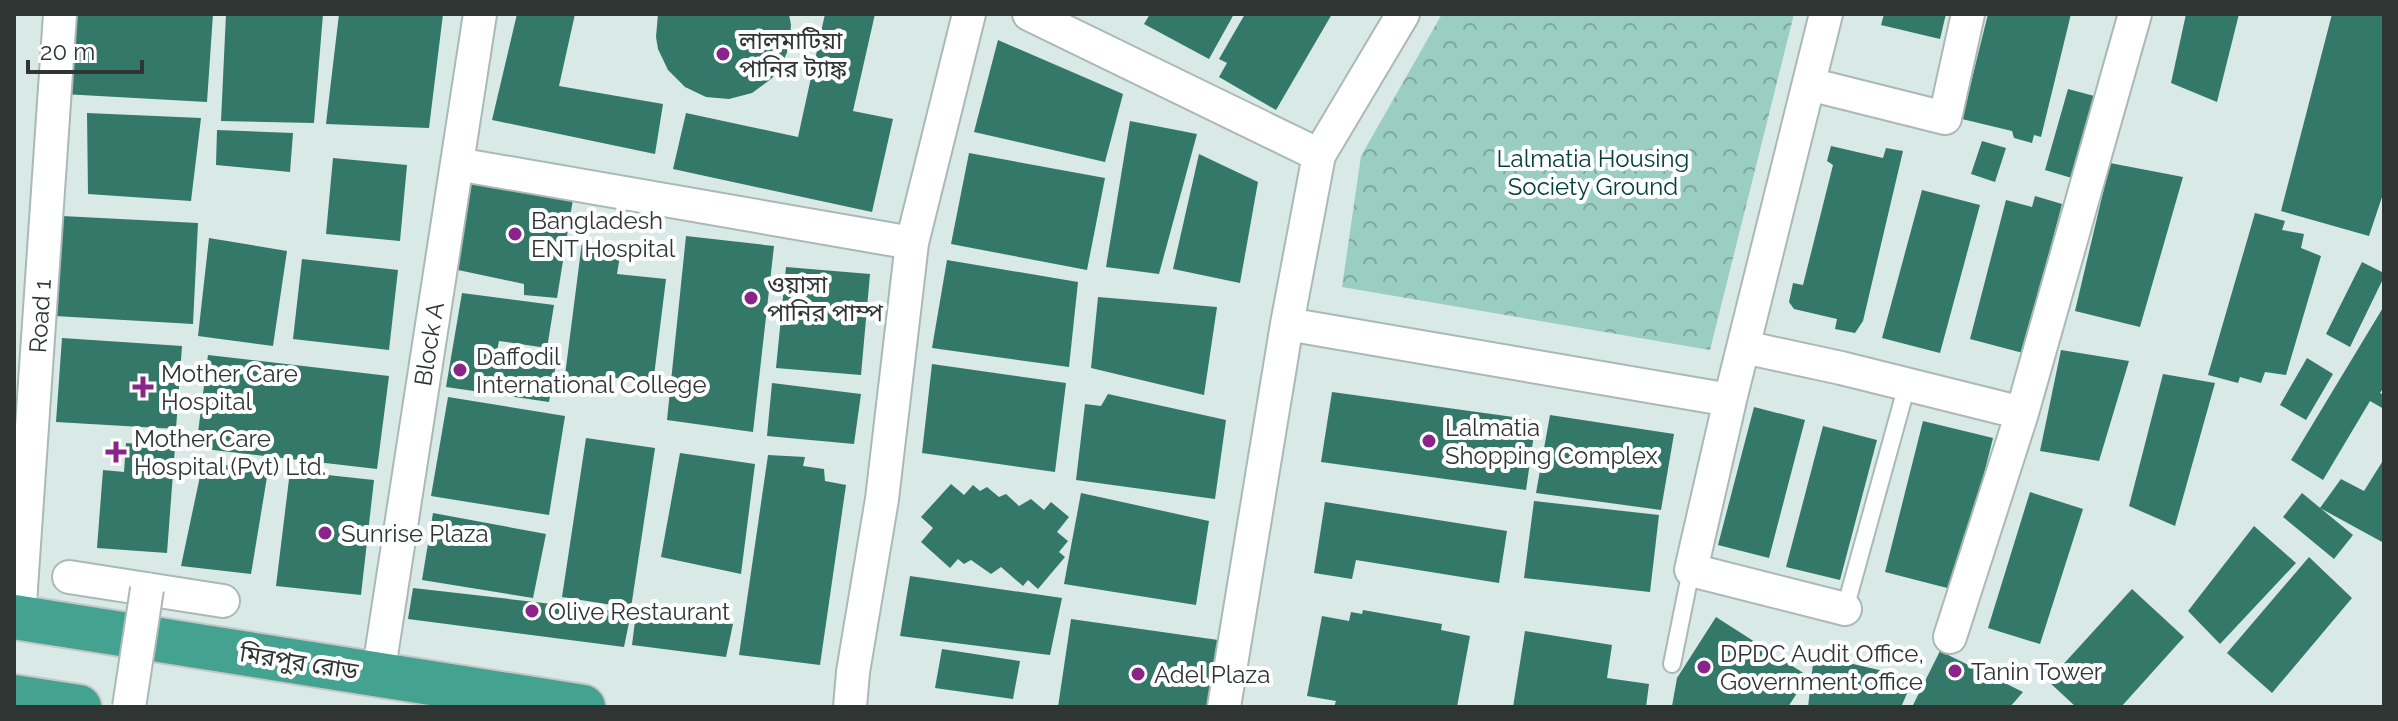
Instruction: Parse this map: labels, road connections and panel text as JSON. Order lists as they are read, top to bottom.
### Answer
{
  "streets": {
    "highway": ["মিরপুর রোড"],
    "street": ["Road 1", "Block A"]
  },
  "crossings": [
    ["Road 1", "মিরপুর রোড"],
    ["Block A", "মিরপুর রোড"]
  ],
  "parks": ["Lalmatia Housing Society Ground"],
  "places": {
    "other": [
      "লালমাটিয়া পানির ট্যাঙ্ক",
      "Bangladesh ENT Hospital",
      "ওয়াসা পানির পাম্প",
      "Daffodil International College",
      "Lalmatia Shopping Complex",
      "Sunrise Plaza",
      "Olive Restaurant",
      "DPDC Audit Office, Government office",
      "Tanin Tower",
      "Adel Plaza"
    ],
    "health": ["Mother Care Hospital", "Mother Care Hospital (Pvt) Ltd."]
  },
  "scale_bar": "20 m"
}
